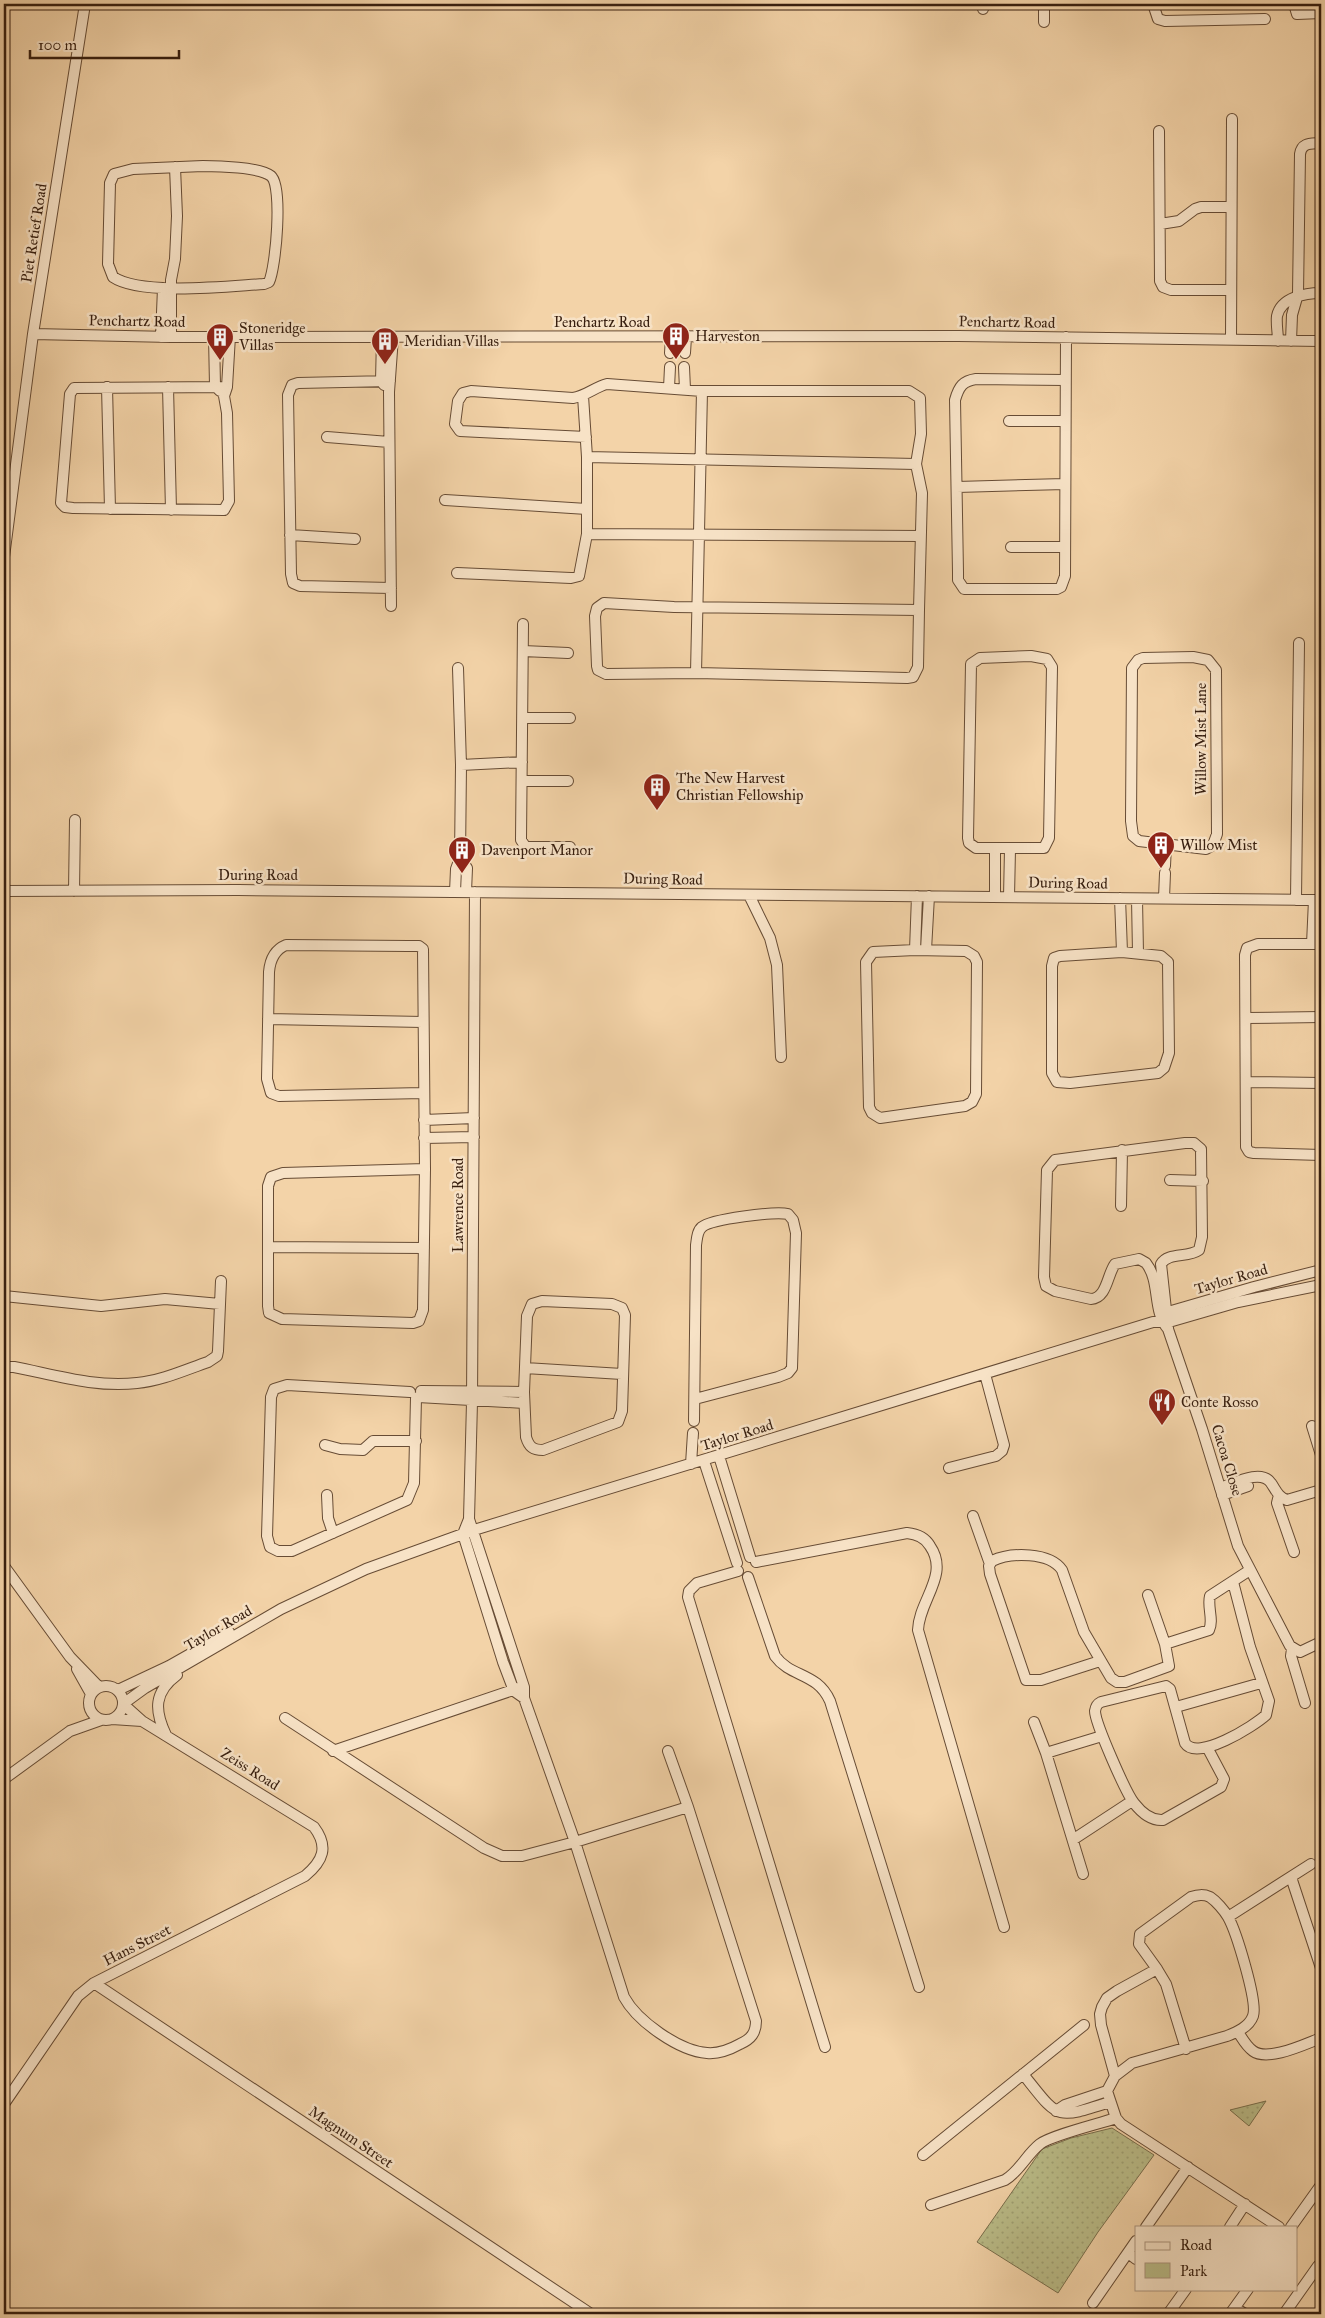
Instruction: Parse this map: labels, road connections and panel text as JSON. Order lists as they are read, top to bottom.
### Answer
{
  "streets": {
    "street": [
      "Piet Retief Road",
      "Penchartz Road",
      "Willow Mist Lane",
      "During Road",
      "Lawrence Road",
      "Taylor Road",
      "Cacoa Close",
      "Zeiss Road",
      "Hans Street",
      "Magnum Street"
    ]
  },
  "crossings": [
    ["Piet Retief Road", "Penchartz Road"],
    ["During Road", "Lawrence Road"],
    ["Lawrence Road", "Taylor Road"],
    ["Taylor Road", "Cacoa Close"],
    ["Taylor Road", "Zeiss Road"],
    ["Zeiss Road", "Hans Street"],
    ["Hans Street", "Magnum Street"]
  ],
  "places": {
    "building": [
      "Harveston",
      "Stoneridge Villas",
      "Meridian Villas",
      "The New Harvest Christian Fellowship",
      "Willow Mist",
      "Davenport Manor"
    ],
    "restaurant": ["Conte Rosso"]
  },
  "legend": ["Road", "Park"],
  "scale_bar": "100 m"
}
